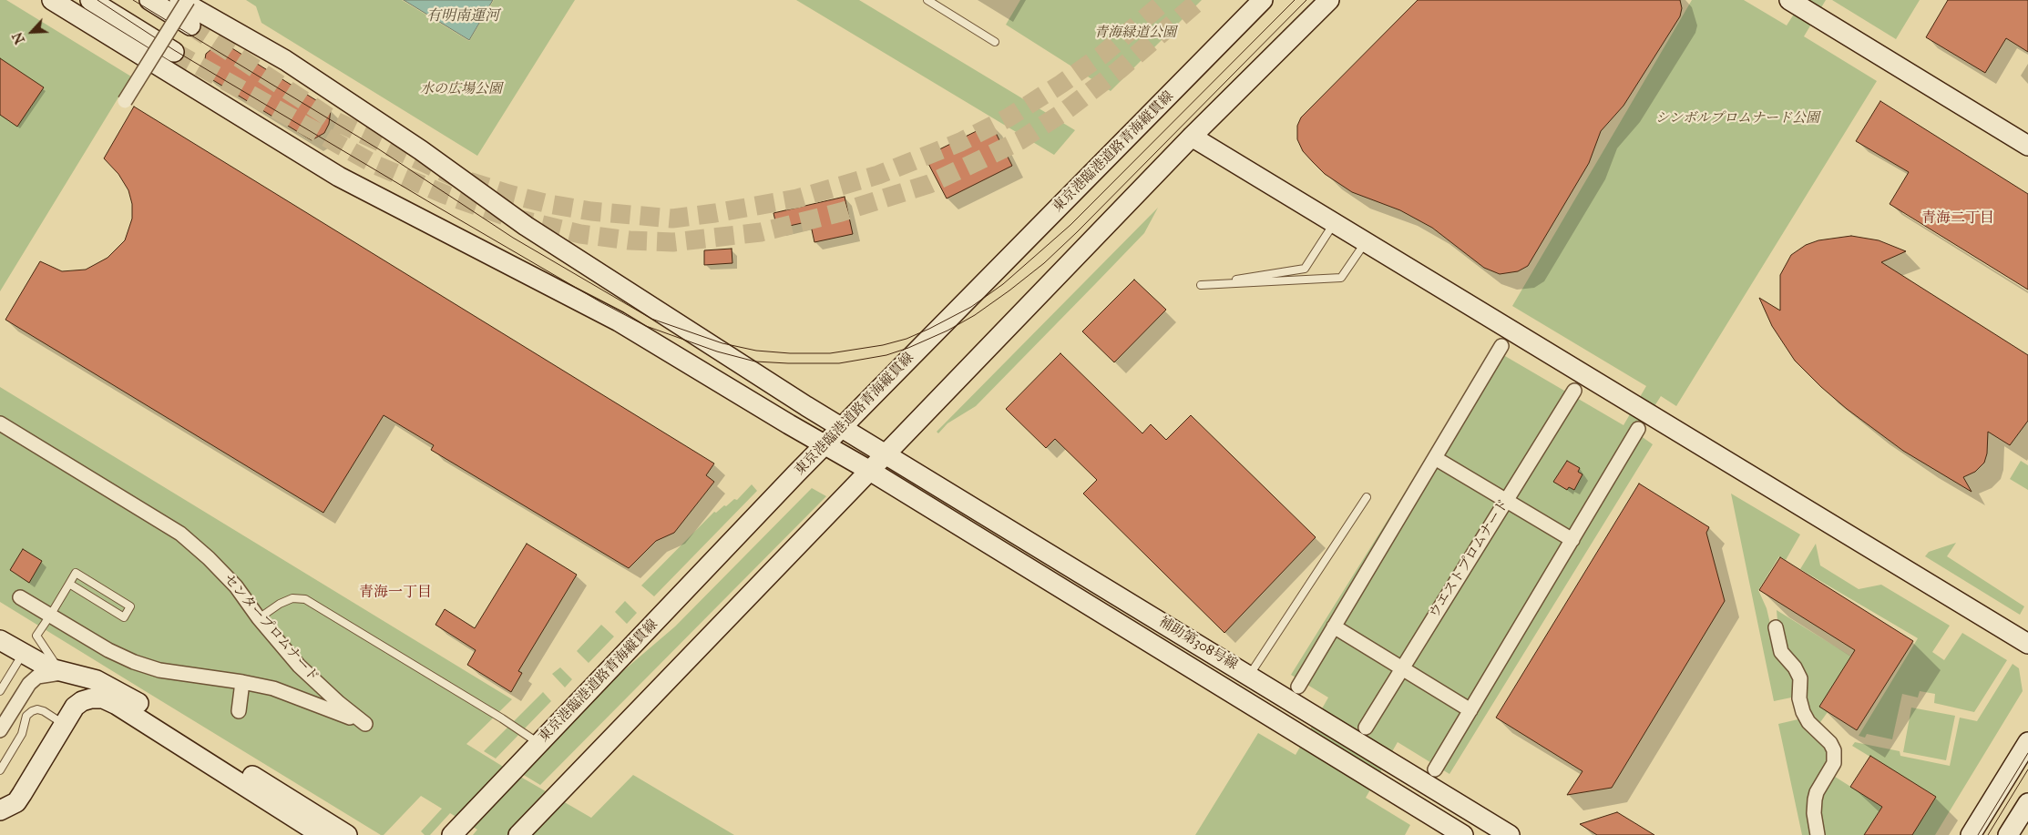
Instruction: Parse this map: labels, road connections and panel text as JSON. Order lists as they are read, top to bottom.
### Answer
{
  "streets": {
    "street": [
      "東京港臨港道路青海縦貫線",
      "ウエストプロムナード",
      "センタープロムナード",
      "補助第308号線"
    ]
  },
  "crossings": [
    ["東京港臨港道路青海縦貫線", "補助第308号線"]
  ],
  "districts": ["青海二丁目", "青海一丁目"],
  "water": ["有明南運河"],
  "parks": ["青海緑道公園", "水の広場公園", "シンボルプロムナード公園"],
  "north": "bottom left"
}
